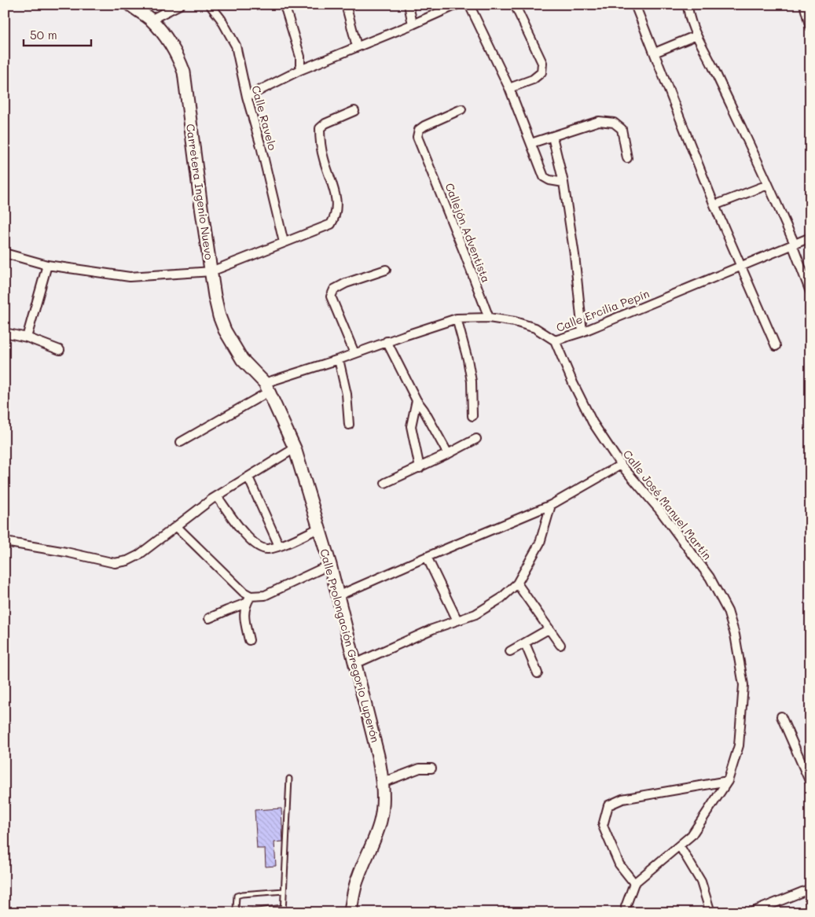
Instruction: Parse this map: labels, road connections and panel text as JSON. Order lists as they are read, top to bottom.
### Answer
{
  "streets": {
    "street": [
      "Calle Ravelo",
      "Carretera Ingenio Nuevo",
      "Callejón Adventista",
      "Calle Ercilia Pepín",
      "Calle José Manuel Martín",
      "Calle Prolongación Gregorio Luperón"
    ]
  },
  "crossings": [
    ["Carretera Ingenio Nuevo", "Calle Ercilia Pepín"],
    ["Carretera Ingenio Nuevo", "Calle Prolongación Gregorio Luperón"],
    ["Callejón Adventista", "Calle Ercilia Pepín"],
    ["Calle Ercilia Pepín", "Calle José Manuel Martín"],
    ["Calle Ercilia Pepín", "Calle Prolongación Gregorio Luperón"]
  ],
  "scale_bar": "50 m"
}
